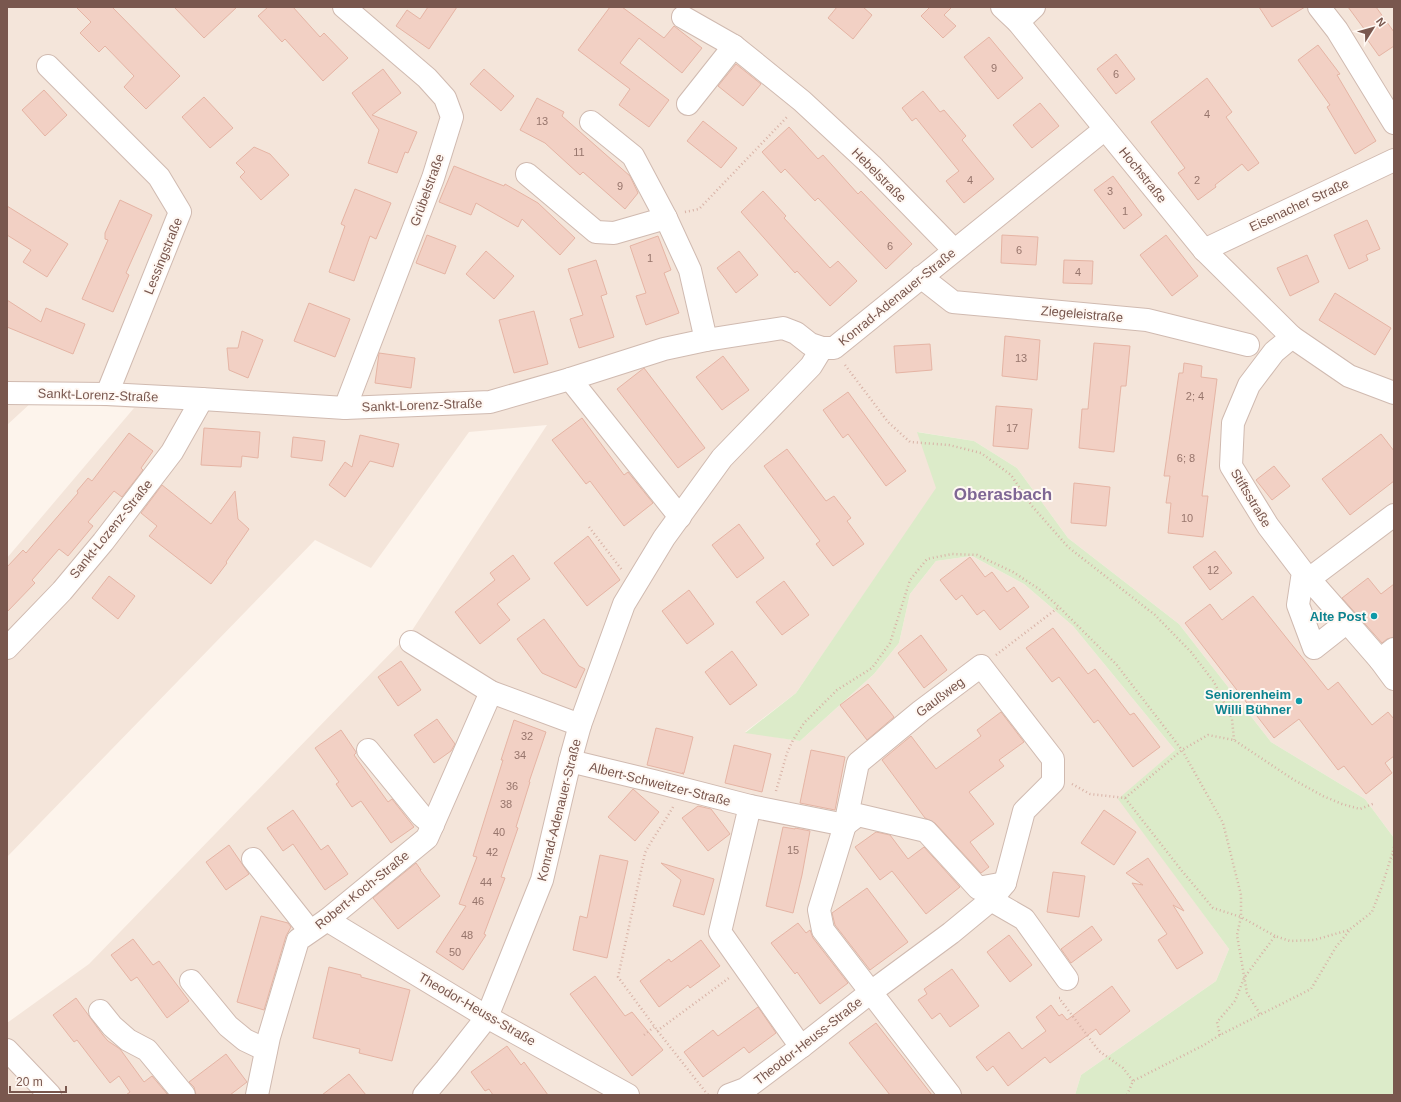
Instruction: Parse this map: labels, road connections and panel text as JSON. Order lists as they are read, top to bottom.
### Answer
{
  "streets": {
    "street": [
      "Hebelstraße",
      "Hochstraße",
      "Grübelstraße",
      "Eisenacher Straße",
      "Lessingstraße",
      "Konrad-Adenauer-Straße",
      "Ziegeleistraße",
      "Sankt-Lorenz-Straße",
      "Stiftsstraße",
      "Sankt-Lozenz-Straße",
      "Gaußweg",
      "Albert-Schweitzer-Straße",
      "Robert-Koch-Straße",
      "Theodor-Heuss-Straße"
    ]
  },
  "crossings": [
    ["Hebelstraße", "Konrad-Adenauer-Straße"],
    ["Hochstraße", "Eisenacher Straße"],
    ["Hochstraße", "Konrad-Adenauer-Straße"],
    ["Hochstraße", "Stiftsstraße"],
    ["Grübelstraße", "Sankt-Lorenz-Straße"],
    ["Lessingstraße", "Sankt-Lorenz-Straße"],
    ["Konrad-Adenauer-Straße", "Ziegeleistraße"],
    ["Konrad-Adenauer-Straße", "Sankt-Lorenz-Straße"],
    ["Konrad-Adenauer-Straße", "Albert-Schweitzer-Straße"],
    ["Konrad-Adenauer-Straße", "Theodor-Heuss-Straße"],
    ["Sankt-Lorenz-Straße", "Sankt-Lozenz-Straße"],
    ["Gaußweg", "Albert-Schweitzer-Straße"],
    ["Robert-Koch-Straße", "Theodor-Heuss-Straße"]
  ],
  "districts": ["Oberasbach"],
  "places": ["Alte Post", "Seniorenheim Willi Bühner"],
  "house_numbers": [
    "9",
    "6",
    "4",
    "13",
    "11",
    "4",
    "2",
    "9",
    "3",
    "1",
    "6",
    "6",
    "1",
    "4",
    "13",
    "2; 4",
    "17",
    "6; 8",
    "10",
    "12",
    "32",
    "34",
    "36",
    "38",
    "40",
    "15",
    "42",
    "44",
    "46",
    "48",
    "50"
  ],
  "scale_bar": "20 m",
  "north": "top right"
}
